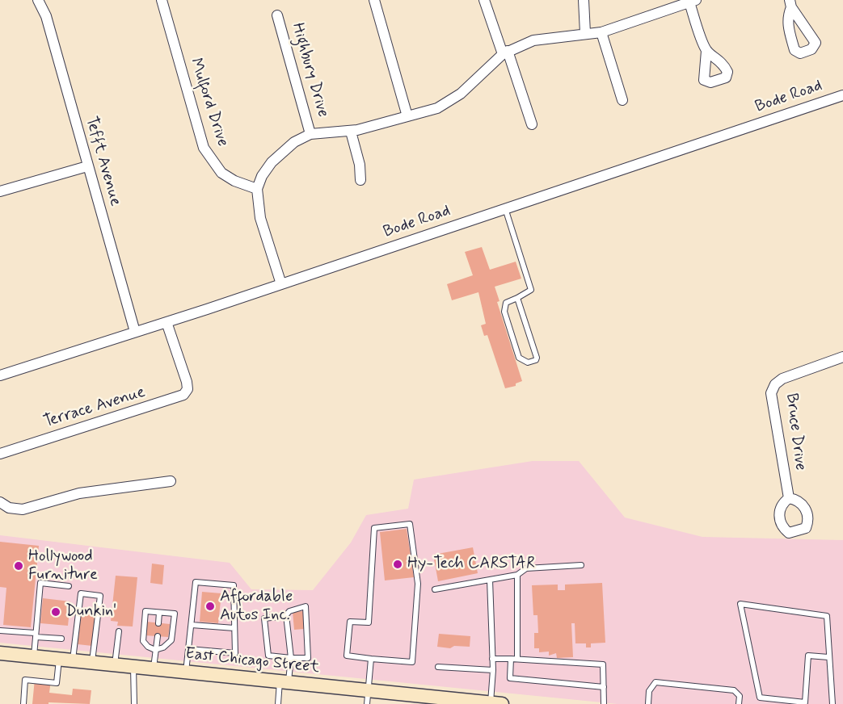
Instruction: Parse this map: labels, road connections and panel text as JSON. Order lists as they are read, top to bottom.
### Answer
{
  "streets": {
    "main road": ["East Chicago Street"],
    "street": [
      "Highbury Drive",
      "Bode Road",
      "Mulford Drive",
      "Tefft Avenue",
      "Terrace Avenue",
      "Bruce Drive"
    ]
  },
  "crossings": [
    ["Highbury Drive", "Mulford Drive"],
    ["Bode Road", "Tefft Avenue"],
    ["Bode Road", "Terrace Avenue"]
  ],
  "places": [
    "Hy-Tech CARSTAR",
    "Hollywood Furniture",
    "Affordable Autos Inc.",
    "Dunkin'"
  ]
}
